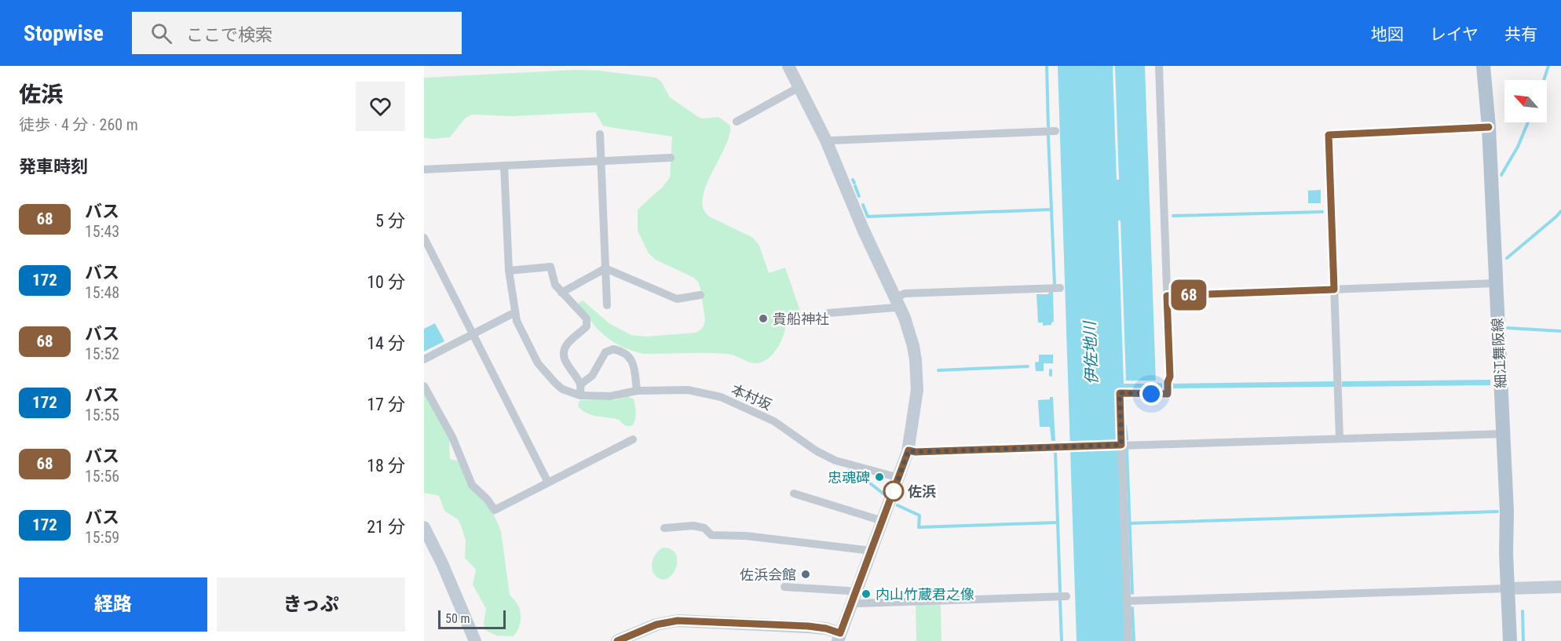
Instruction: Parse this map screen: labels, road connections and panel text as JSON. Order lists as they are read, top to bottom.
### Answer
{
  "streets": {
    "main road": ["細江舞阪線"],
    "street": ["本村坂"]
  },
  "water": ["伊佐地川"],
  "places": [
    "貴船神社",
    "忠魂碑",
    "佐浜",
    "佐浜会館",
    "内山竹蔵君之像"
  ],
  "lines": ["bus line 68"],
  "scale_bar": "50 m",
  "north": "top left",
  "page": {
    "header": "Stopwise",
    "search": "ここで検索",
    "nav": ["地図", "レイヤ", "共有"],
    "heading": [
      ["佐浜", "徒歩 · 4 分 · 260 m"],
      "発車時刻"
    ],
    "on_map": "68",
    "list": [
      {
        "mark": "68",
        "name": "バス",
        "note": "15:43",
        "value": "5 分"
      },
      {
        "mark": "172",
        "name": "バス",
        "note": "15:48",
        "value": "10 分"
      },
      {
        "mark": "68",
        "name": "バス",
        "note": "15:52",
        "value": "14 分"
      },
      {
        "mark": "172",
        "name": "バス",
        "note": "15:55",
        "value": "17 分"
      },
      {
        "mark": "68",
        "name": "バス",
        "note": "15:56",
        "value": "18 分"
      },
      {
        "mark": "172",
        "name": "バス",
        "note": "15:59",
        "value": "21 分"
      }
    ],
    "buttons": ["経路", "きっぷ"],
    "scale": "50 m"
  }
}
